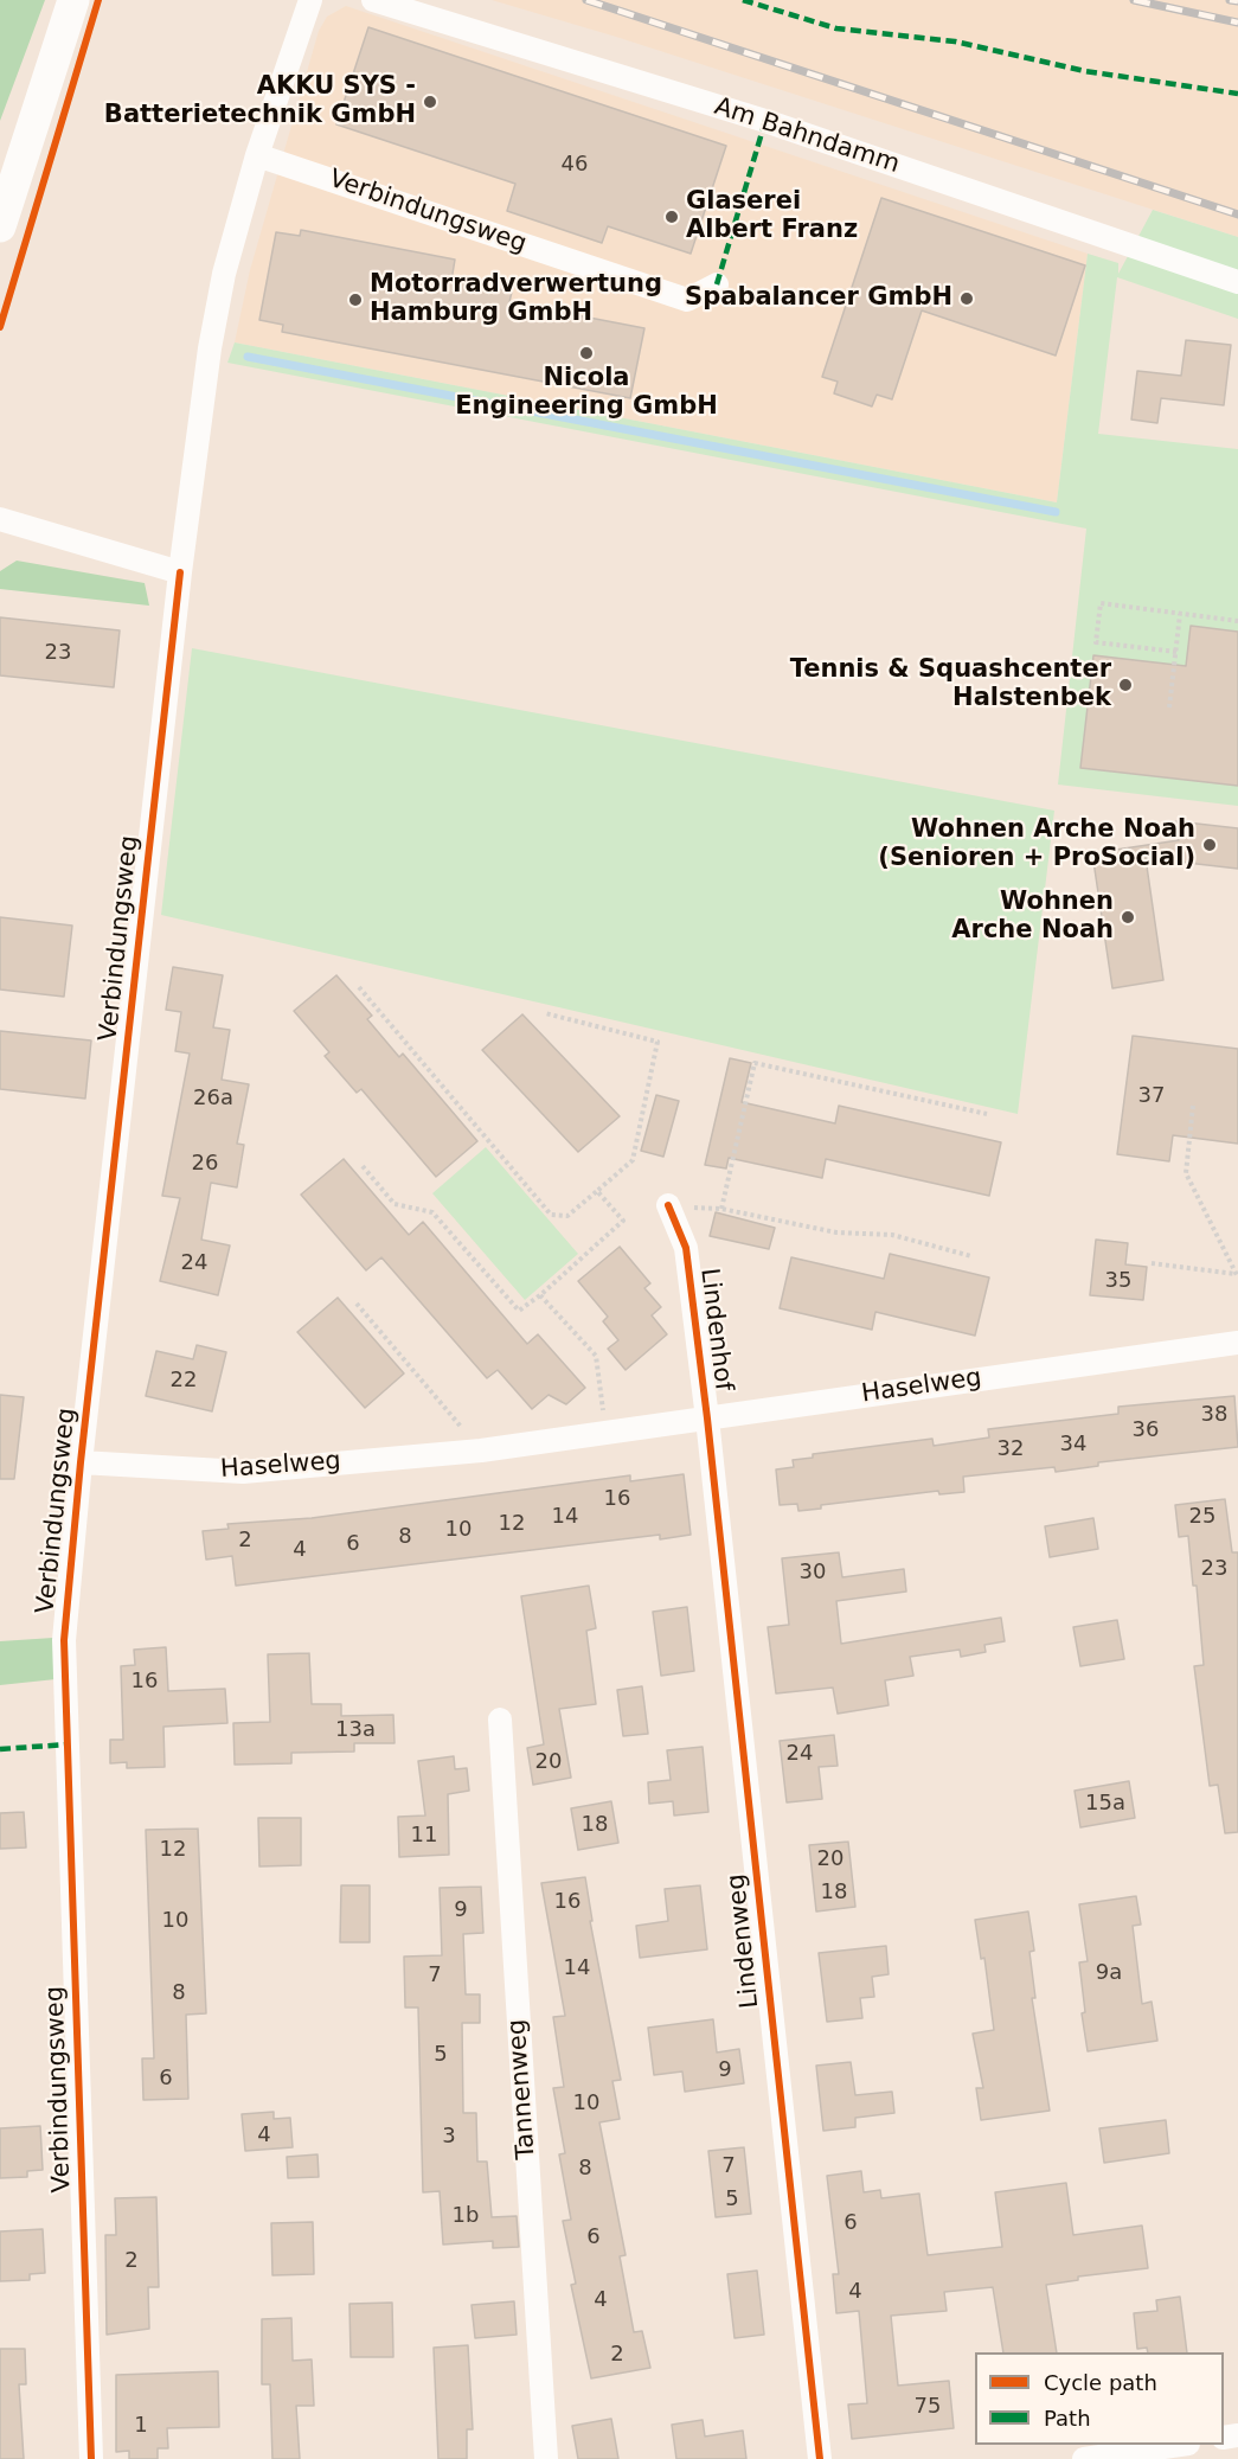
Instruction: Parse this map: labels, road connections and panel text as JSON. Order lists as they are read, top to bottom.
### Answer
{
  "streets": {
    "street": [
      "Am Bahndamm",
      "Verbindungsweg",
      "Lindenhof",
      "Haselweg",
      "Lindenweg",
      "Tannenweg"
    ]
  },
  "crossings": [
    ["Verbindungsweg", "Haselweg"],
    ["Lindenhof", "Haselweg"],
    ["Lindenhof", "Lindenweg"],
    ["Haselweg", "Lindenweg"]
  ],
  "places": [
    "AKKU SYS - Batterietechnik GmbH",
    "Glaserei Albert Franz",
    "Spabalancer GmbH",
    "Motorradverwertung Hamburg GmbH",
    "Nicola Engineering GmbH",
    "Tennis & Squashcenter Halstenbek",
    "Wohnen Arche Noah (Senioren + ProSocial)",
    "Wohnen Arche Noah"
  ],
  "house_numbers": [
    "46",
    "23",
    "37",
    "26a",
    "26",
    "24",
    "35",
    "22",
    "38",
    "36",
    "34",
    "32",
    "16",
    "14",
    "25",
    "12",
    "10",
    "8",
    "2",
    "6",
    "4",
    "23",
    "30",
    "16",
    "13a",
    "24",
    "20",
    "15a",
    "18",
    "11",
    "12",
    "20",
    "18",
    "16",
    "9",
    "10",
    "14",
    "9a",
    "7",
    "8",
    "5",
    "9",
    "6",
    "10",
    "4",
    "3",
    "7",
    "8",
    "5",
    "1b",
    "6",
    "6",
    "2",
    "4",
    "4",
    "2",
    "75",
    "1"
  ],
  "legend": ["Cycle path", "Path"]
}
